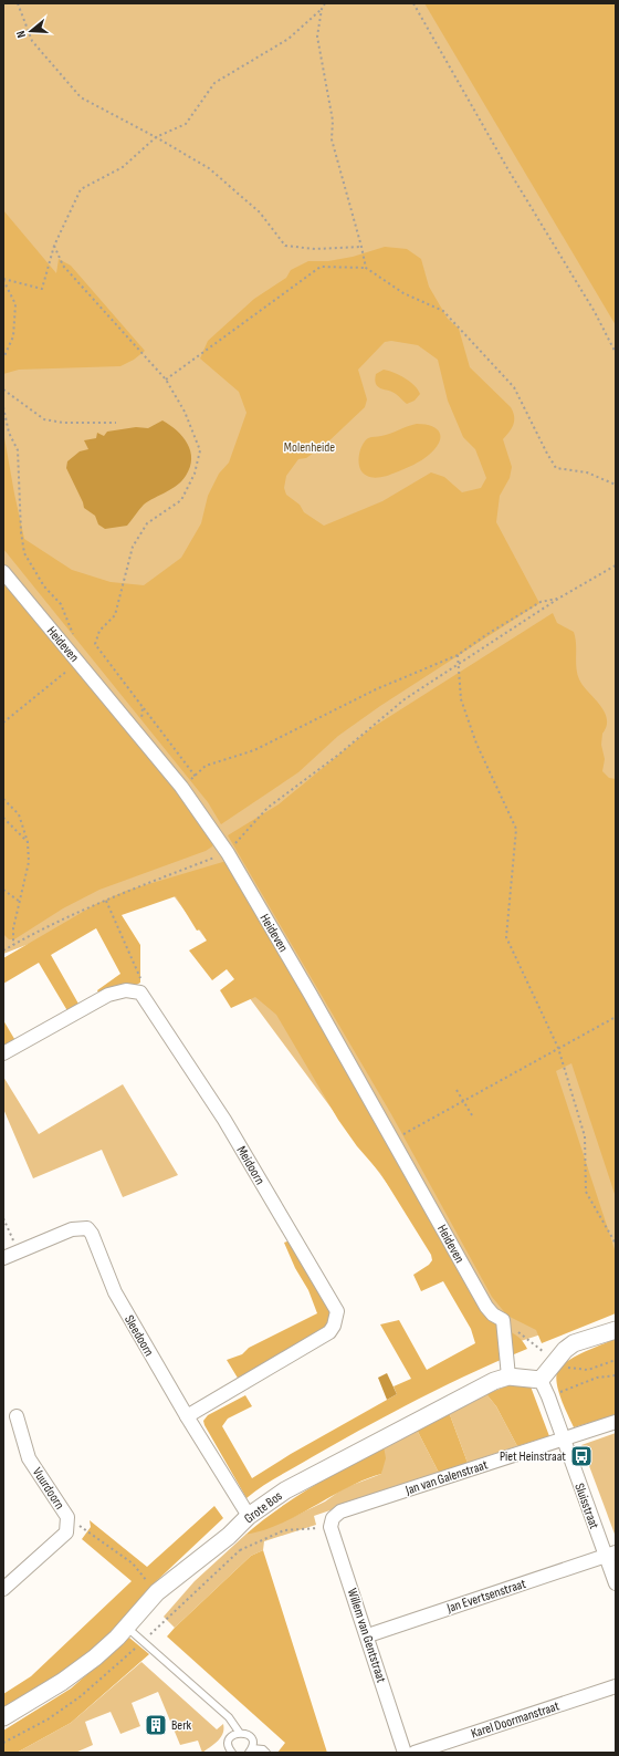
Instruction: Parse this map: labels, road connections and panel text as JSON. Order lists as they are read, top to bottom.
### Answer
{
  "streets": {
    "street": [
      "Heideven",
      "Meidoorn",
      "Sleedoorn",
      "Jan van Galenstraat",
      "Vuurdoorn",
      "Sluisstraat",
      "Grote Bos",
      "Jan Evertsenstraat",
      "Willem van Gentstraat",
      "Karel Doormanstraat"
    ]
  },
  "crossings": [
    ["Meidoorn", "Sleedoorn"],
    ["Sleedoorn", "Grote Bos"],
    ["Jan van Galenstraat", "Sluisstraat"],
    ["Jan van Galenstraat", "Willem van Gentstraat"],
    ["Sluisstraat", "Grote Bos"],
    ["Sluisstraat", "Jan Evertsenstraat"],
    ["Jan Evertsenstraat", "Willem van Gentstraat"]
  ],
  "parks": ["Molenheide"],
  "places": {
    "bus stop": ["Piet Heinstraat"],
    "building": ["Berk"]
  },
  "north": "left"
}
